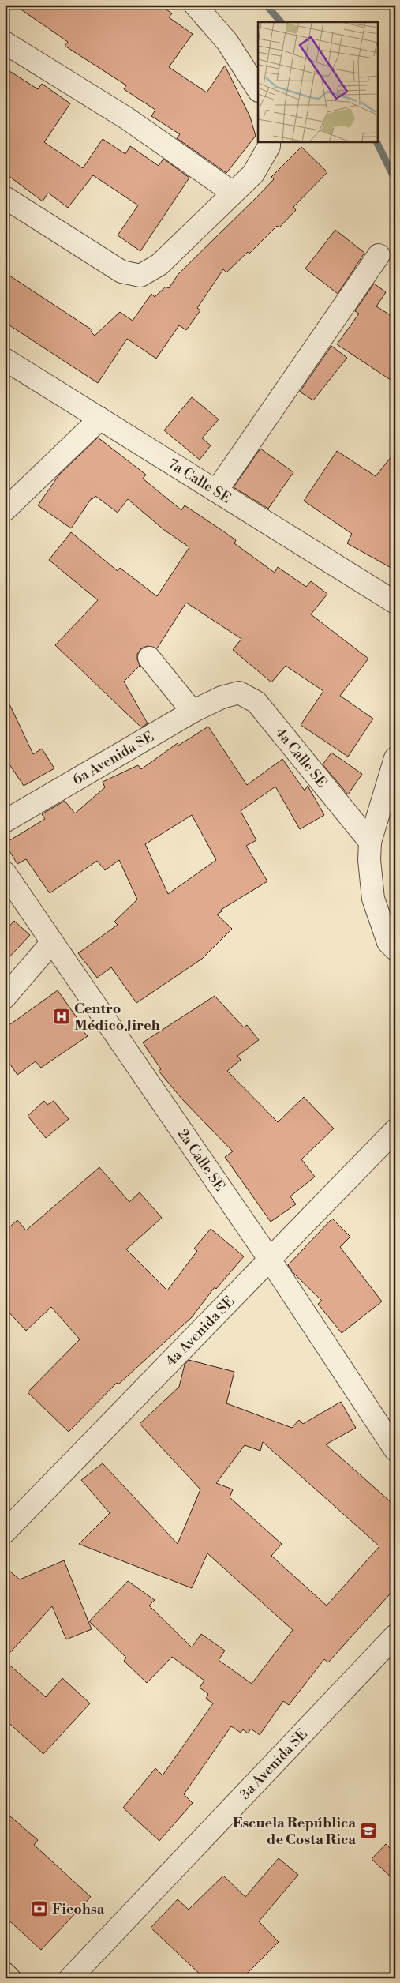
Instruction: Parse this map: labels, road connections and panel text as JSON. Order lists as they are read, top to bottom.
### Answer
{
  "streets": {
    "street": [
      "7a Calle SE",
      "4a Calle SE",
      "6a Avenida SE",
      "2a Calle SE",
      "4a Avenida SE",
      "3a Avenida SE"
    ]
  },
  "crossings": [
    ["4a Calle SE", "6a Avenida SE"],
    ["2a Calle SE", "4a Avenida SE"]
  ],
  "places": {
    "hospital": ["Centro Médico Jireh"],
    "school or university": ["Escuela República de Costa Rica"],
    "bank": ["Ficohsa"]
  }
}
